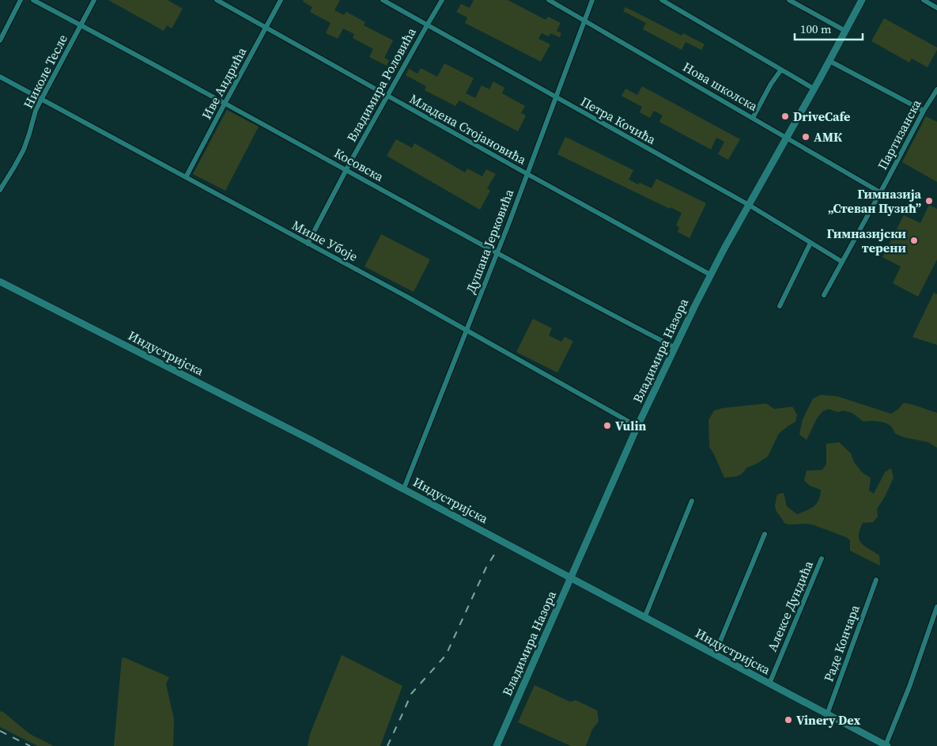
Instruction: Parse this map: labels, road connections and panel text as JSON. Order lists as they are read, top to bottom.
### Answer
{
  "streets": {
    "main road": ["Владимира Назора", "Индустријска"],
    "street": [
      "Николе Тесле",
      "Иве Андрића",
      "Владимира Роловића",
      "Нова школска",
      "Петра Кочића",
      "Младена Стојановића",
      "Партизанска",
      "Косовска",
      "Мише Убоје",
      "Душана Јерковића",
      "Алексе Дундића",
      "Раде Кончара"
    ]
  },
  "crossings": [
    ["Николе Тесле", "Косовска"],
    ["Николе Тесле", "Мише Убоје"],
    ["Иве Андрића", "Младена Стојановића"],
    ["Иве Андрића", "Косовска"],
    ["Иве Андрића", "Мише Убоје"],
    ["Владимира Роловића", "Петра Кочића"],
    ["Владимира Роловића", "Младена Стојановића"],
    ["Владимира Роловића", "Косовска"],
    ["Владимира Роловића", "Мише Убоје"],
    ["Нова школска", "Партизанска"],
    ["Нова школска", "Душана Јерковића"],
    ["Нова школска", "Владимира Назора"],
    ["Петра Кочића", "Партизанска"],
    ["Петра Кочића", "Душана Јерковића"],
    ["Петра Кочића", "Владимира Назора"],
    ["Младена Стојановића", "Душана Јерковића"],
    ["Младена Стојановића", "Владимира Назора"],
    ["Косовска", "Душана Јерковића"],
    ["Косовска", "Владимира Назора"],
    ["Мише Убоје", "Душана Јерковића"],
    ["Мише Убоје", "Владимира Назора"],
    ["Душана Јерковића", "Индустријска"],
    ["Владимира Назора", "Индустријска"],
    ["Индустријска", "Алексе Дундића"],
    ["Индустријска", "Раде Кончара"]
  ],
  "places": [
    "DriveCafe",
    "АМК",
    "Гимназија „Стеван Пузић”",
    "Гимназијски терени",
    "Vulin",
    "Vinery Dex"
  ],
  "scale_bar": "100 m"
}
